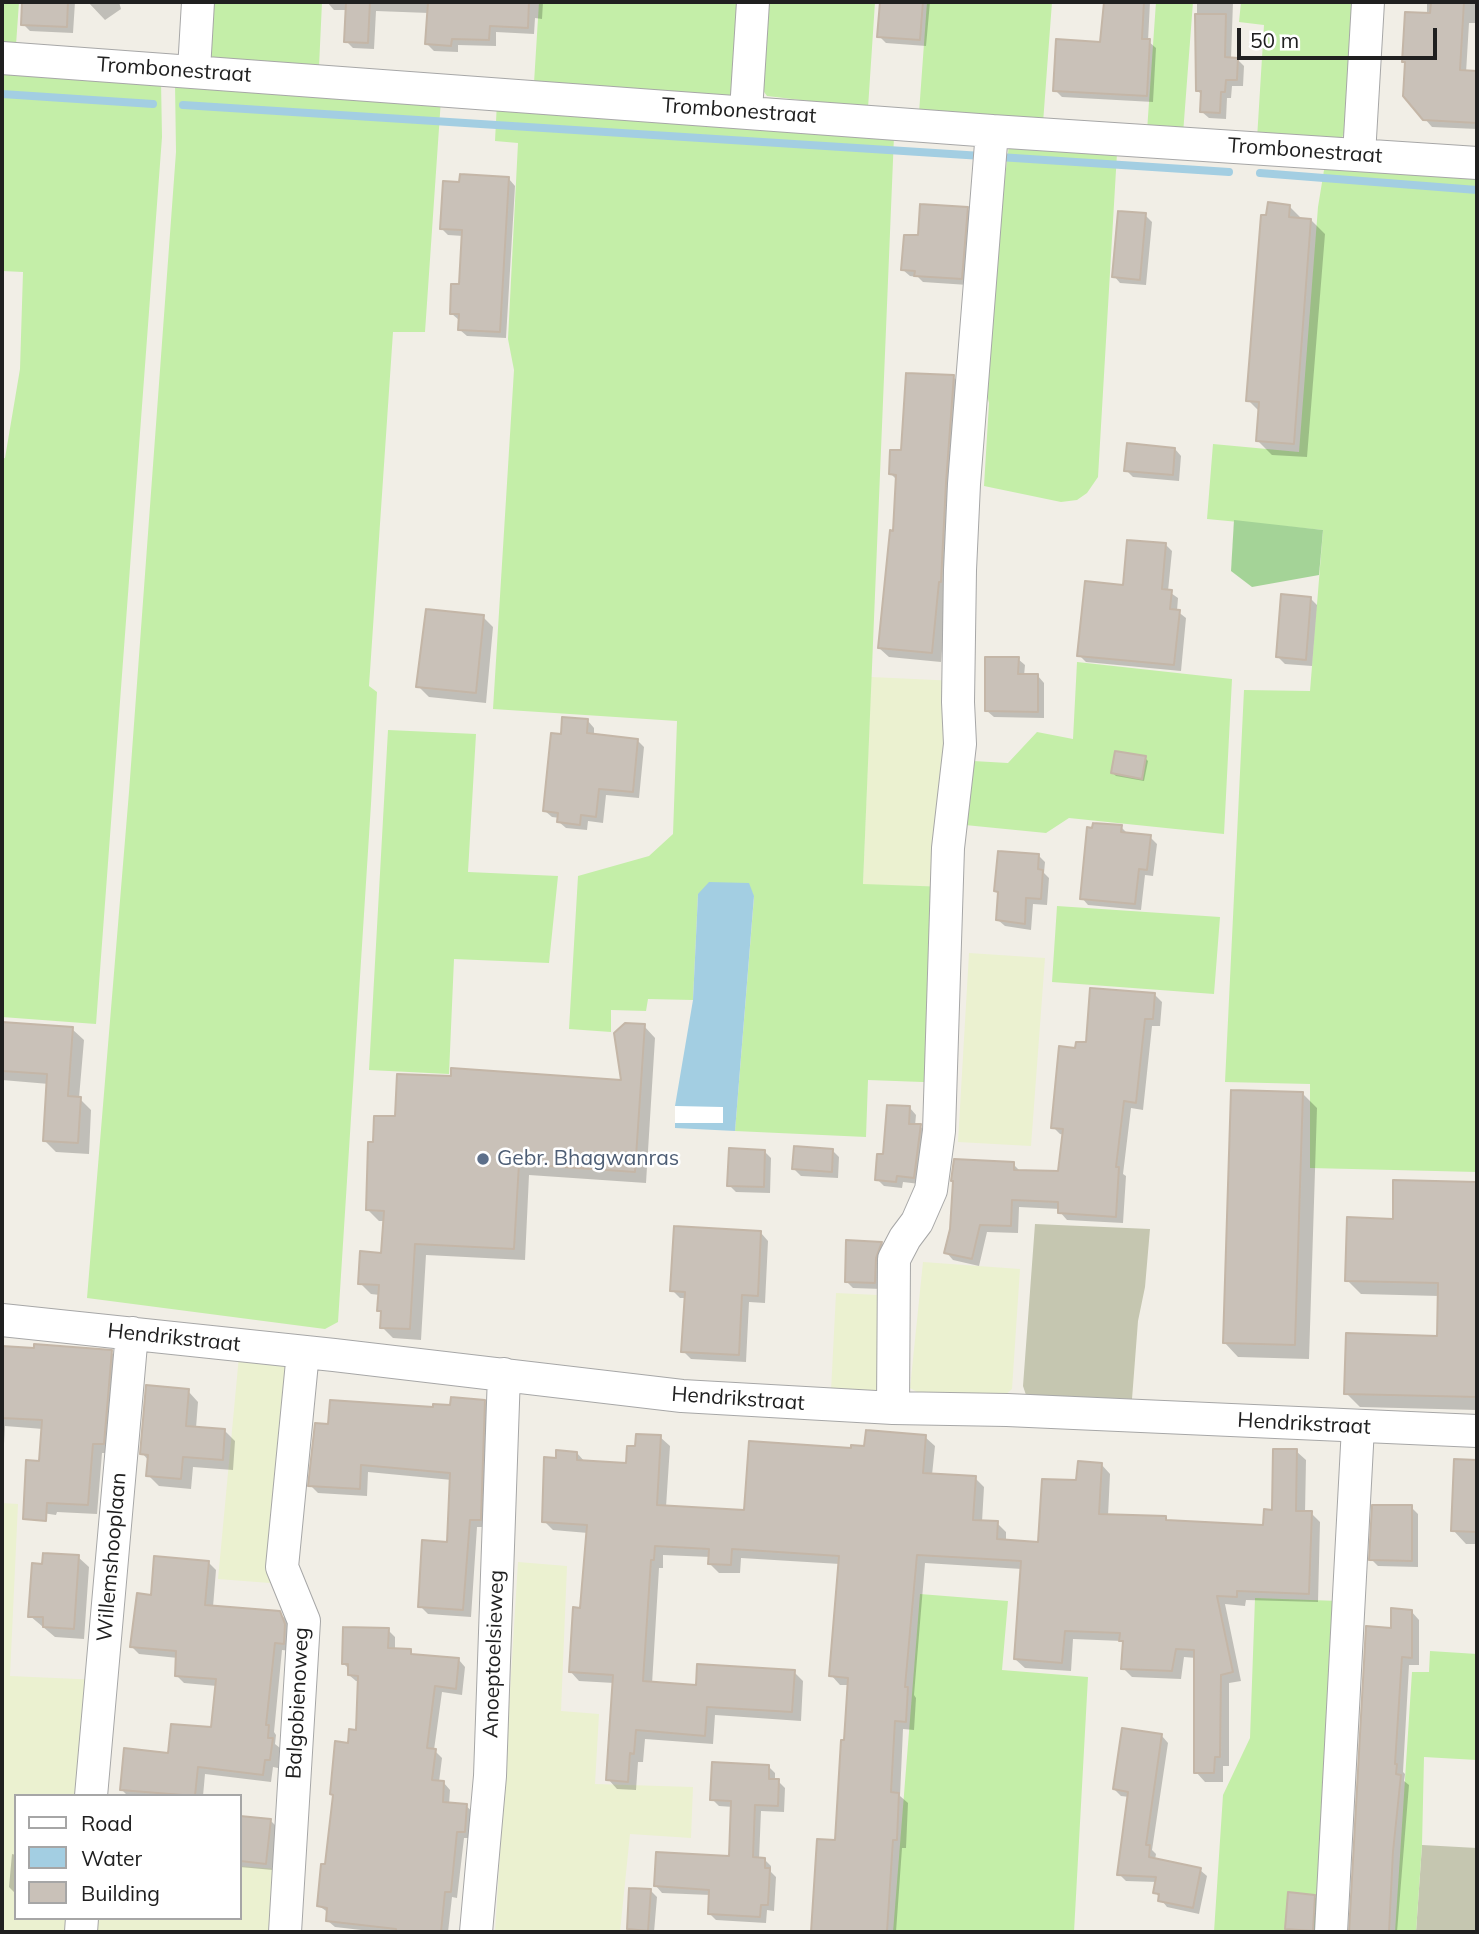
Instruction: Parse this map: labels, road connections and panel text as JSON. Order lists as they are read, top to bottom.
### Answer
{
  "streets": {
    "street": [
      "Trombonestraat",
      "Hendrikstraat",
      "Willemshooplaan",
      "Anoeptoelsieweg",
      "Balgobienoweg"
    ]
  },
  "crossings": [
    ["Hendrikstraat", "Willemshooplaan"],
    ["Hendrikstraat", "Anoeptoelsieweg"],
    ["Hendrikstraat", "Balgobienoweg"]
  ],
  "places": ["Gebr. Bhagwanras"],
  "legend": ["Road", "Water", "Building"],
  "scale_bar": "50 m"
}
